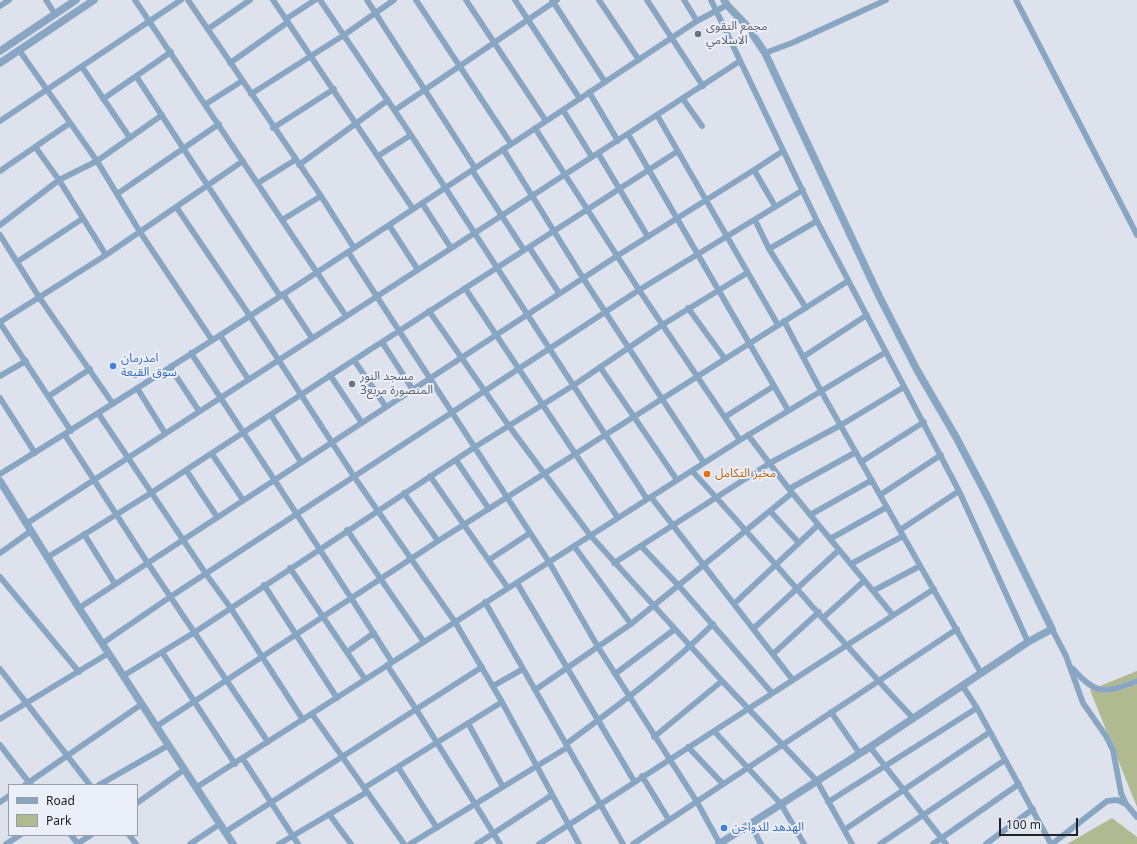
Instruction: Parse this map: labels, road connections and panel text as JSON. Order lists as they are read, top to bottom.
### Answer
{
  "places": [
    "مجمع التقوى الاسلامي",
    "امدرمان سوق القيعة",
    "مسجد النور المنصورة مربع3",
    "مخبز التكامل",
    "الهدهد للدواجن"
  ],
  "legend": ["Road", "Park"],
  "scale_bar": "100 m"
}
